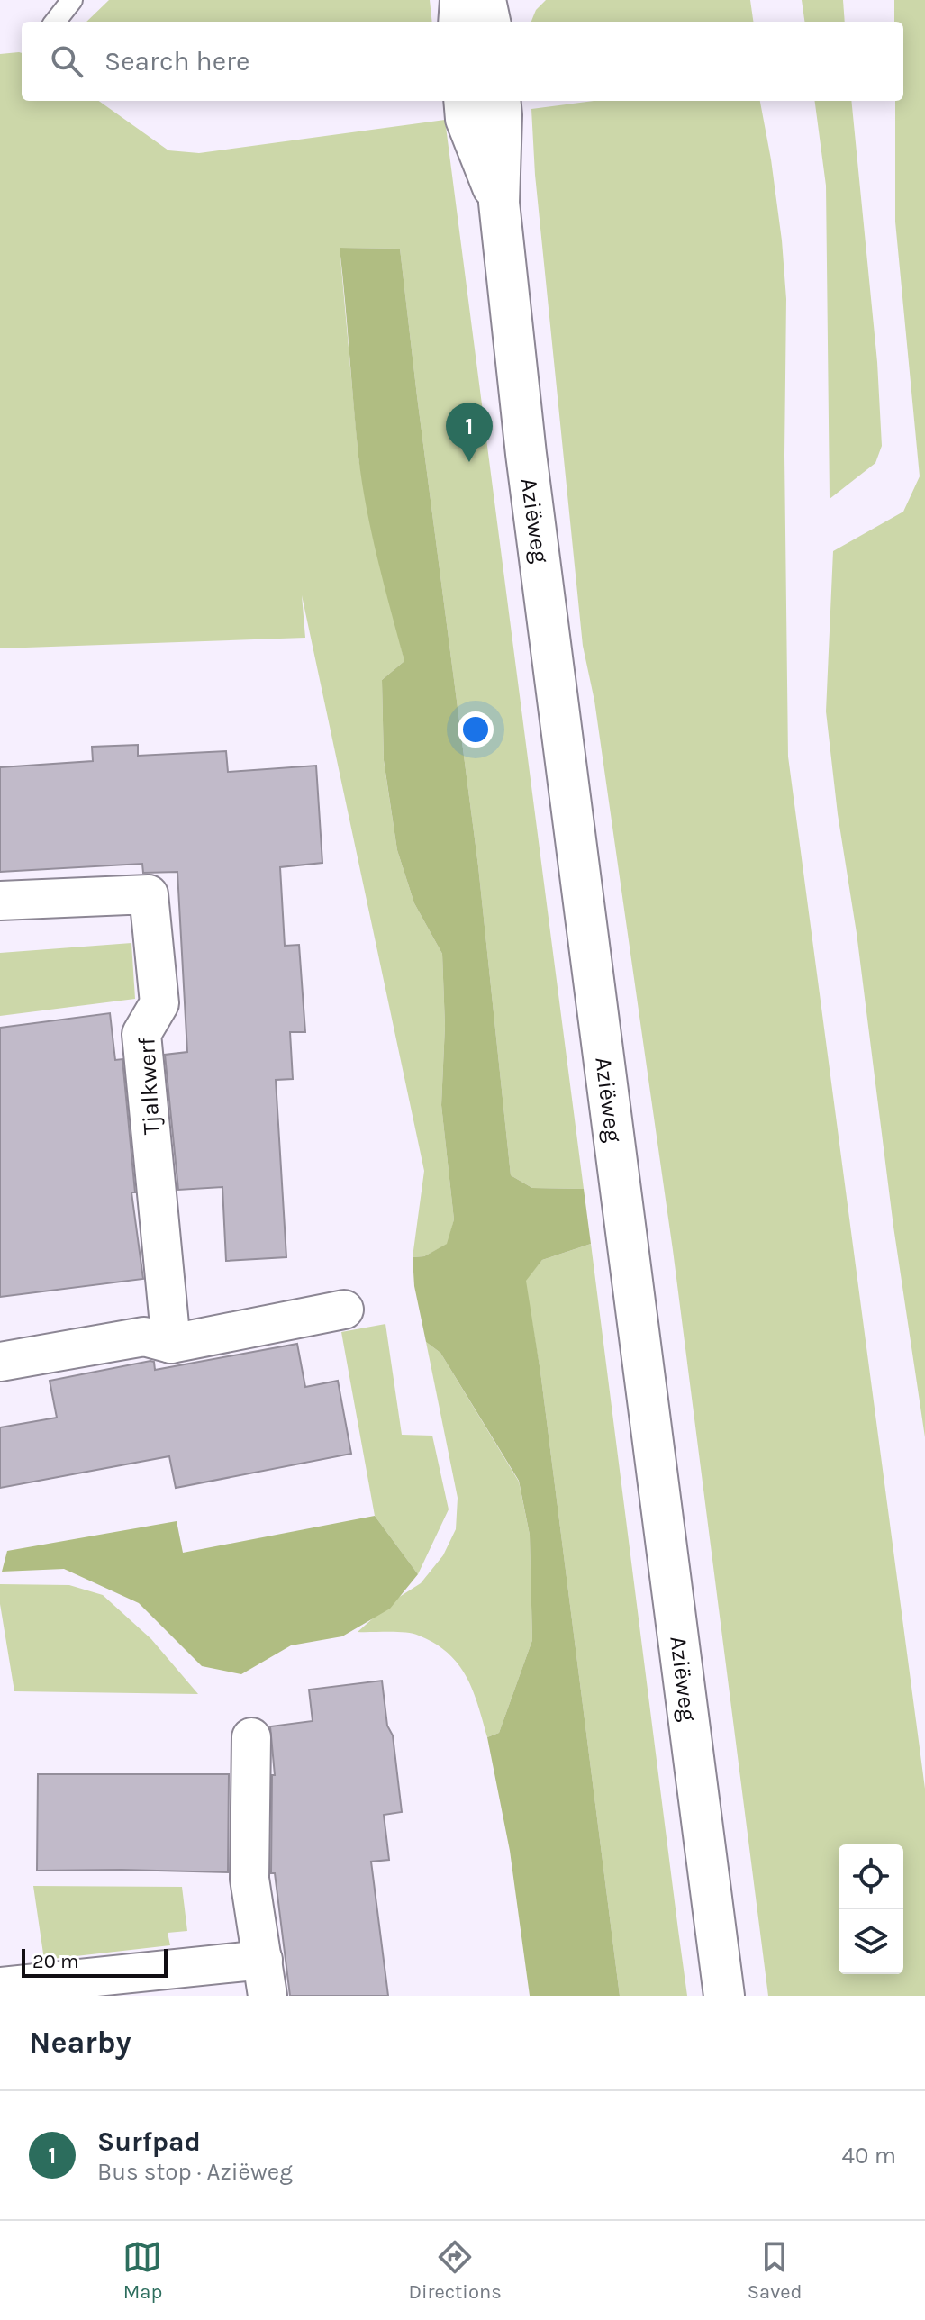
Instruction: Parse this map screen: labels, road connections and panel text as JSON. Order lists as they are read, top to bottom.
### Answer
{
  "streets": {
    "main road": ["Aziëweg"],
    "street": ["Tjalkwerf"]
  },
  "scale_bar": "20 m",
  "page": {
    "search": "Search here",
    "pins": "1",
    "scale": "20 m",
    "heading": "Nearby",
    "list": [
      {
        "mark": "1",
        "name": "Surfpad",
        "note": "Bus stop · Aziëweg",
        "value": "40 m"
      }
    ],
    "nav": ["Map", "Directions", "Saved"]
  }
}
